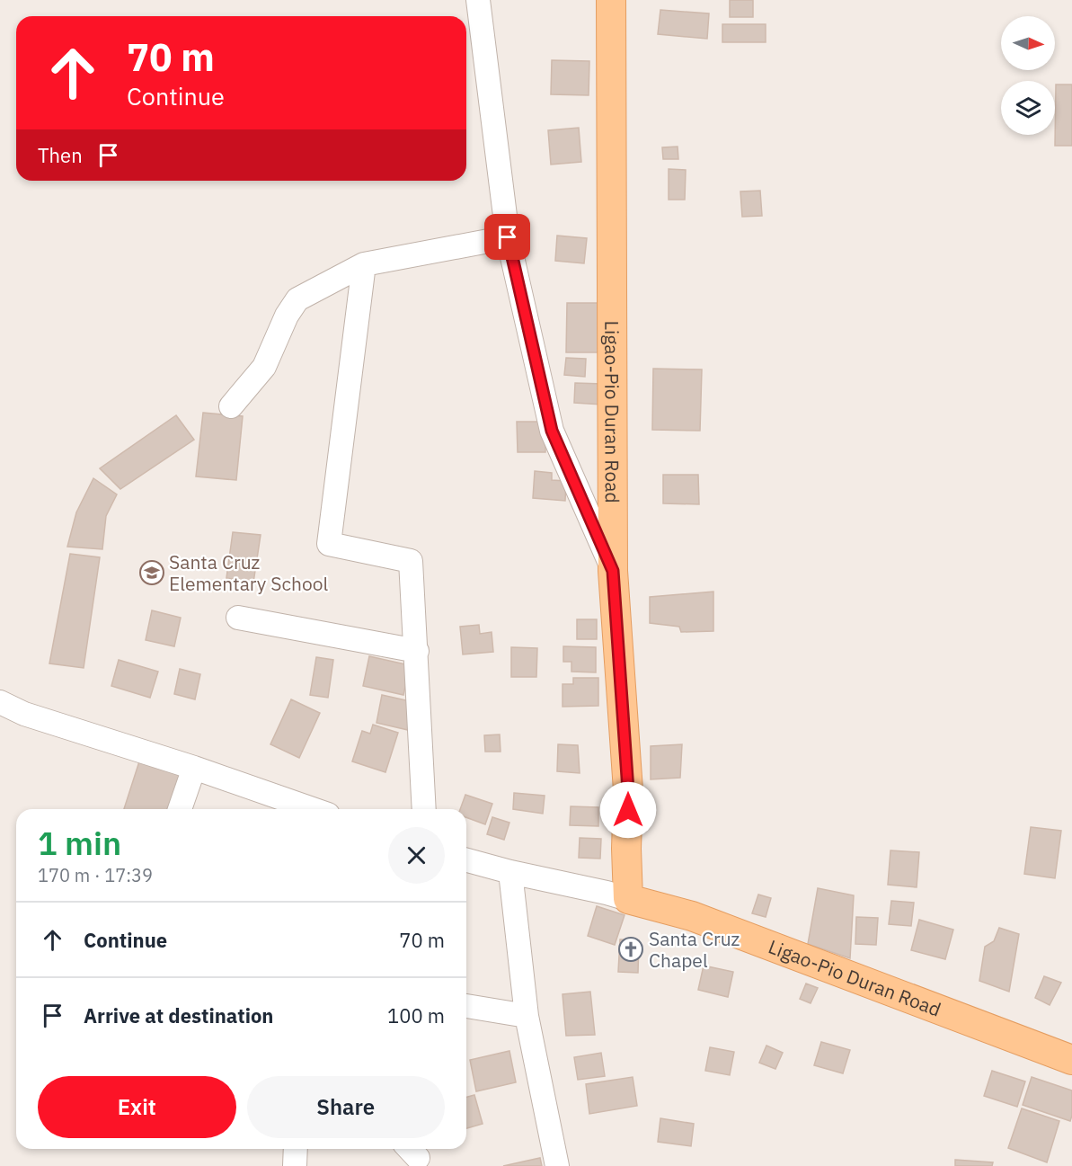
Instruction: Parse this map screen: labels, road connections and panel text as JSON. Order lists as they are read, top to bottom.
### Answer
{
  "streets": {
    "main road": ["Ligao-Pio Duran Road"]
  },
  "places": {
    "school or university": ["Santa Cruz Elementary School"],
    "church": ["Santa Cruz Chapel"]
  },
  "north": "right",
  "page": {
    "turn": ["70 m", "Continue"],
    "then": "Then",
    "heading": ["1 min", "170 m · 17:39"],
    "list": [
      {
        "name": "Continue",
        "value": "70 m"
      },
      {
        "name": "Arrive at destination",
        "value": "100 m"
      }
    ],
    "buttons": ["Exit", "Share"]
  }
}
